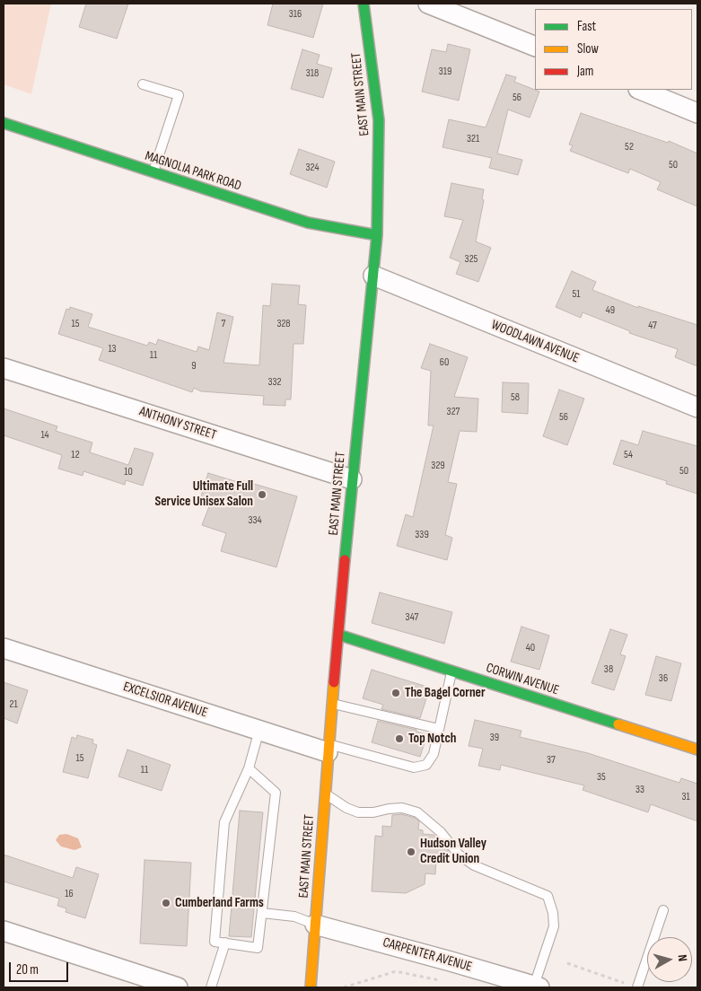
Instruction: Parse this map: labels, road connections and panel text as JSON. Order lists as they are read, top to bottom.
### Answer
{
  "streets": {
    "main road": ["EAST MAIN STREET", "MAGNOLIA PARK ROAD", "CORWIN AVENUE"],
    "street": [
      "WOODLAWN AVENUE",
      "ANTHONY STREET",
      "EXCELSIOR AVENUE",
      "CARPENTER AVENUE"
    ]
  },
  "crossings": [
    ["EAST MAIN STREET", "MAGNOLIA PARK ROAD"],
    ["EAST MAIN STREET", "WOODLAWN AVENUE"],
    ["EAST MAIN STREET", "ANTHONY STREET"],
    ["EAST MAIN STREET", "CORWIN AVENUE"],
    ["EAST MAIN STREET", "EXCELSIOR AVENUE"],
    ["EAST MAIN STREET", "CARPENTER AVENUE"]
  ],
  "places": [
    "Ultimate Full Service Unisex Salon",
    "The Bagel Corner",
    "Top Notch",
    "Hudson Valley Credit Union",
    "Cumberland Farms"
  ],
  "house_numbers": [
    "316",
    "319",
    "318",
    "56",
    "321",
    "52",
    "50",
    "324",
    "325",
    "51",
    "49",
    "15",
    "7",
    "328",
    "47",
    "13",
    "11",
    "60",
    "9",
    "332",
    "58",
    "327",
    "56",
    "14",
    "12",
    "54",
    "329",
    "50",
    "10",
    "334",
    "339",
    "347",
    "40",
    "38",
    "36",
    "21",
    "39",
    "15",
    "37",
    "11",
    "35",
    "33",
    "31",
    "16"
  ],
  "legend": ["Fast", "Slow", "Jam"],
  "scale_bar": "20 m",
  "north": "right"
}
